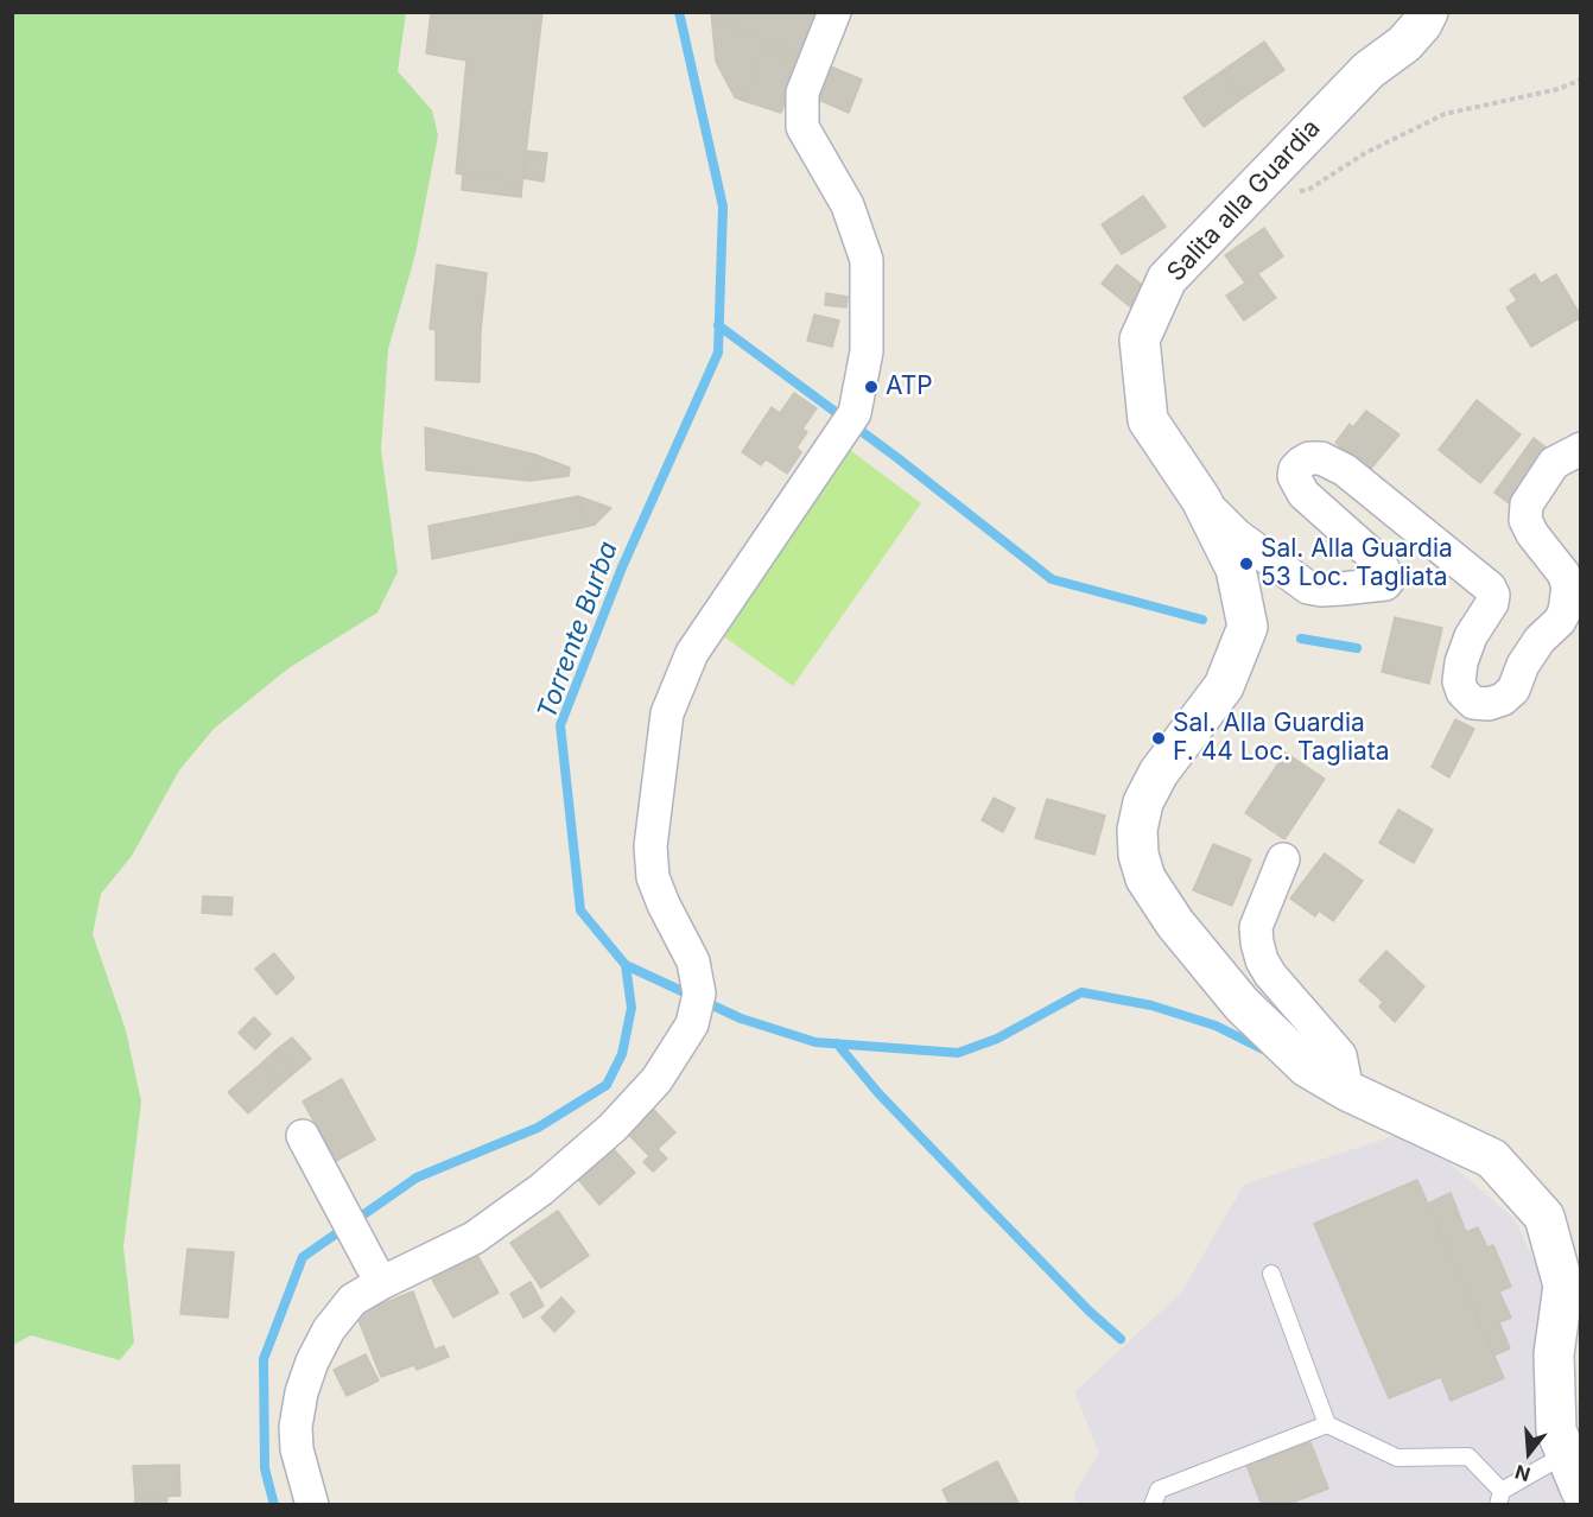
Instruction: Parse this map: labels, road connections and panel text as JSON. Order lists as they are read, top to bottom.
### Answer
{
  "streets": {
    "main road": ["Salita alla Guardia"]
  },
  "water": ["Torrente Burba"],
  "places": ["ATP", "Sal. Alla Guardia 53 Loc. Tagliata", "Sal. Alla Guardia F. 44 Loc. Tagliata"],
  "north": "bottom"
}
